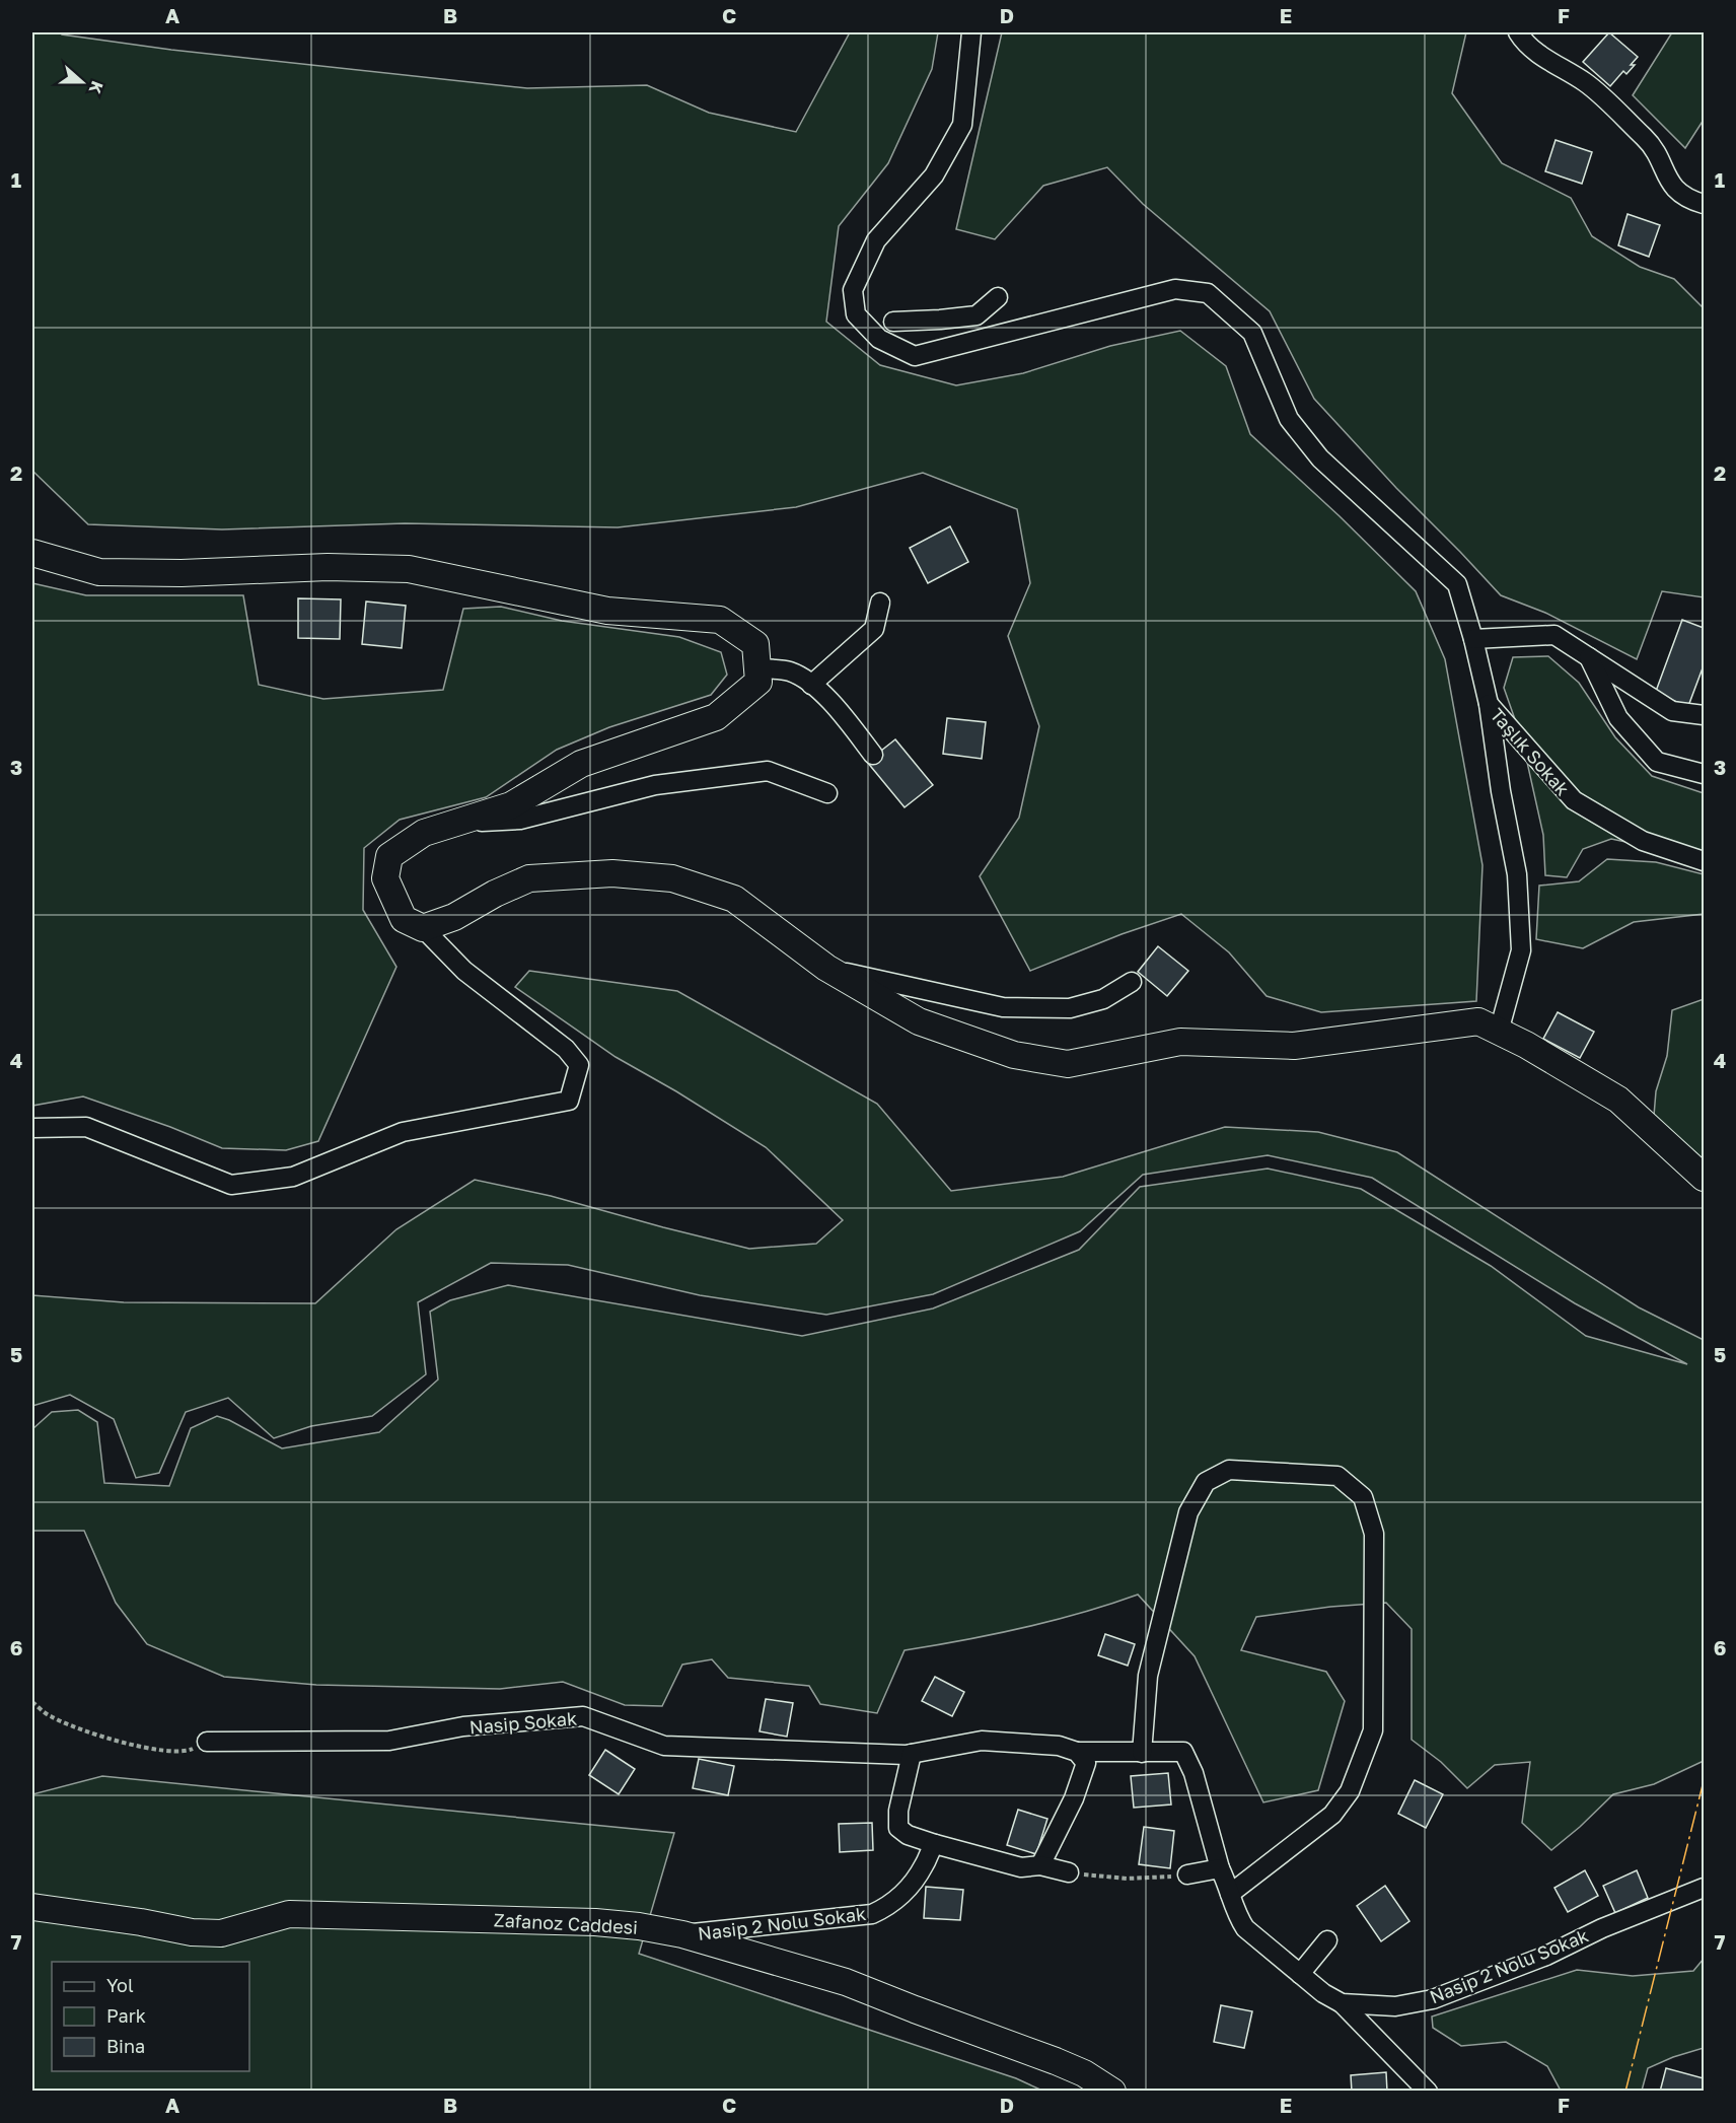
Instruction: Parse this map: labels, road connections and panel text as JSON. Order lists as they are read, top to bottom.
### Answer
{
  "streets": {
    "street": [
      "Taşlık Sokak",
      "Nasip Sokak",
      "Zafanoz Caddesi",
      "Nasip 2 Nolu Sokak"
    ]
  },
  "crossings": [
    ["Nasip Sokak", "Nasip 2 Nolu Sokak"],
    ["Zafanoz Caddesi", "Nasip 2 Nolu Sokak"]
  ],
  "legend": ["Yol", "Park", "Bina"],
  "north": "right",
  "grid": {
    "columns": [
      "A",
      "B",
      "C",
      "D",
      "E",
      "F"
    ],
    "rows": [
      "1",
      "2",
      "3",
      "4",
      "5",
      "6",
      "7"
    ]
  }
}
